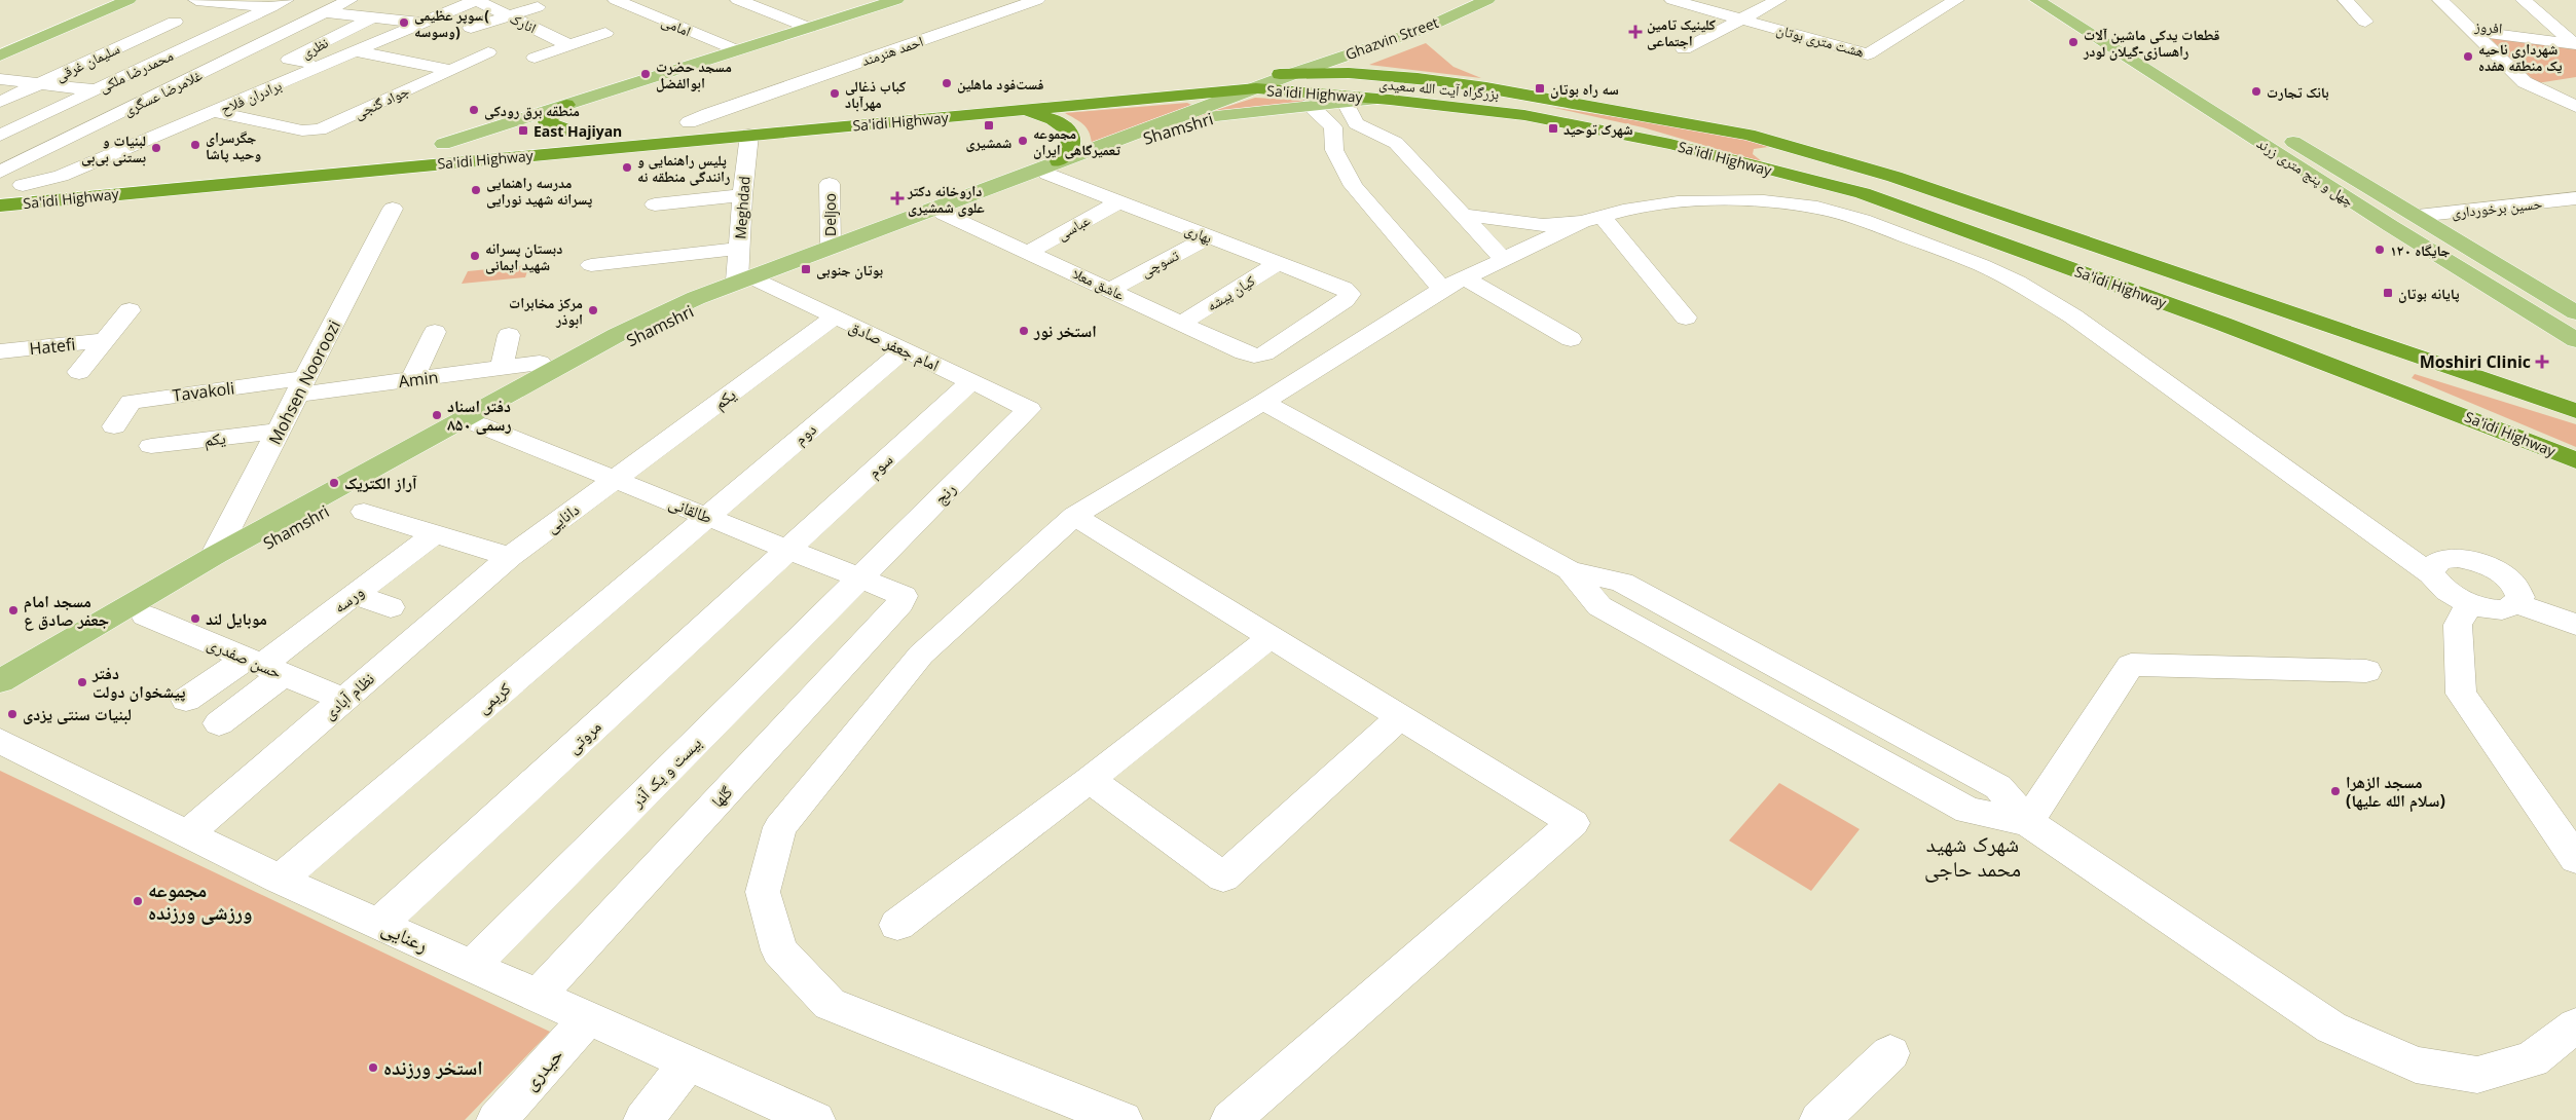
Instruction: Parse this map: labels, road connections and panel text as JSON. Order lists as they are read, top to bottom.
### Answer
{
  "streets": {
    "highway": ["بزرگراه آیت الله سعیدی", "Sa'idi Highway"],
    "main road": ["Ghazvin Street", "Shamshri", "چهل و پنج متری زرند"],
    "street": [
      "انارک",
      "امامی",
      "افروز",
      "هشت متری بوتان",
      "نظری",
      "احمد هنرمند",
      "سلیمان غرقی",
      "محمدرضا ملکی",
      "غلامرضا عسگری",
      "برادران فلاح",
      "جواد گنجی",
      "Meghdad",
      "حسین برخورداری",
      "Deljoo",
      "عباسی",
      "بهاری",
      "تسوچی",
      "عاشق معلا",
      "کیان پیشه",
      "امام جعفر صادق",
      "Hatefi",
      "Amin",
      "Mohsen Nooroozi",
      "Tavakoli",
      "یکم",
      "دوم",
      "سوم",
      "رنج",
      "طالقانی",
      "دانایی",
      "ورسه",
      "حسن صفدری",
      "نظام آبادی",
      "کریمی",
      "مروتی",
      "بیست و یک آذر",
      "گلها",
      "رعنایی",
      "حیدری"
    ]
  },
  "crossings": [
    ["انارک", "برادران فلاح"],
    ["Ghazvin Street", "بزرگراه آیت الله سعیدی"],
    ["Ghazvin Street", "Sa'idi Highway"],
    ["Ghazvin Street", "Shamshri"],
    ["نظری", "برادران فلاح"],
    ["احمد هنرمند", "Sa'idi Highway"],
    ["سلیمان غرقی", "جواد گنجی"],
    ["محمدرضا ملکی", "جواد گنجی"],
    ["بزرگراه آیت الله سعیدی", "Sa'idi Highway"],
    ["غلامرضا عسگری", "جواد گنجی"],
    ["Sa'idi Highway", "برادران فلاح"],
    ["Sa'idi Highway", "Shamshri"],
    ["Sa'idi Highway", "Meghdad"],
    ["برادران فلاح", "جواد گنجی"],
    ["Shamshri", "Meghdad"],
    ["Shamshri", "Deljoo"],
    ["Shamshri", "بهاری"],
    ["Shamshri", "عاشق معلا"],
    ["Shamshri", "امام جعفر صادق"],
    ["Shamshri", "Mohsen Nooroozi"],
    ["Shamshri", "طالقانی"],
    ["Shamshri", "حسن صفدری"],
    ["چهل و پنج متری زرند", "حسین برخورداری"],
    ["Meghdad", "امام جعفر صادق"],
    ["عباسی", "بهاری"],
    ["عباسی", "عاشق معلا"],
    ["بهاری", "تسوچی"],
    ["بهاری", "عاشق معلا"],
    ["بهاری", "کیان پیشه"],
    ["تسوچی", "عاشق معلا"],
    ["عاشق معلا", "کیان پیشه"],
    ["امام جعفر صادق", "یکم"],
    ["امام جعفر صادق", "دوم"],
    ["امام جعفر صادق", "سوم"],
    ["امام جعفر صادق", "رنج"],
    ["Amin", "Mohsen Nooroozi"],
    ["Amin", "Tavakoli"],
    ["Mohsen Nooroozi", "Tavakoli"],
    ["Mohsen Nooroozi", "یکم"],
    ["یکم", "طالقانی"],
    ["یکم", "دانایی"],
    ["دوم", "طالقانی"],
    ["دوم", "کریمی"],
    ["سوم", "طالقانی"],
    ["سوم", "مروتی"],
    ["رنج", "طالقانی"],
    ["رنج", "بیست و یک آذر"],
    ["طالقانی", "دانایی"],
    ["طالقانی", "کریمی"],
    ["طالقانی", "مروتی"],
    ["طالقانی", "بیست و یک آذر"],
    ["طالقانی", "گلها"],
    ["دانایی", "نظام آبادی"],
    ["ورسه", "حسن صفدری"],
    ["حسن صفدری", "نظام آبادی"],
    ["نظام آبادی", "رعنایی"],
    ["کریمی", "رعنایی"],
    ["مروتی", "رعنایی"],
    ["بیست و یک آذر", "رعنایی"],
    ["گلها", "رعنایی"],
    ["رعنایی", "حیدری"]
  ],
  "districts": ["شهرک شهید محمد حاجی"],
  "places": {
    "other": [
      "سوپر عظیمی( وسوسه)",
      "قطعات یدکی ماشین آلات راهسازی-گیلان لودر",
      "شهرداری ناحیه یک منطقه هفده",
      "مسجد حضرت ابوالفضل",
      "فست‌فود ماهلین",
      "بانک تجارت",
      "کباب ذغالی مهرآباد",
      "منطقه برق رودکی",
      "مجموعه تعمیرگاهی ایران",
      "جگرسرای وحید پاشا",
      "لبنیات و بستنی بی‌بی",
      "پلیس راهنمایی و رانندگی منطقه نه",
      "مدرسه راهنمایی پسرانه شهید نورایی",
      "جایگاه ۱۲۰",
      "دبستان پسرانه شهید ایمانی",
      "مرکز مخابرات ابوذر",
      "استخر نور",
      "دفتر اسناد رسمی ۸۵۰",
      "آراز الکتریک",
      "مسجد امام جعفر صادق ع",
      "موبایل لند",
      "دفتر پیشخوان دولت",
      "لبنیات سنتی یزدی",
      "مسجد الزهرا (سلام الله علیها)",
      "مجموعه ورزشی ورزنده",
      "استخر ورزنده"
    ],
    "health": ["کلینیک تامین اجتماعی", "داروخانه دکتر علوی شمشیری", "Moshiri Clinic"],
    "transit": [
      "سه راه بوتان",
      "شمشیری",
      "شهرک توحید",
      "East Hajiyan",
      "بوتان جنوبی",
      "پایانه بوتان"
    ]
  }
}
